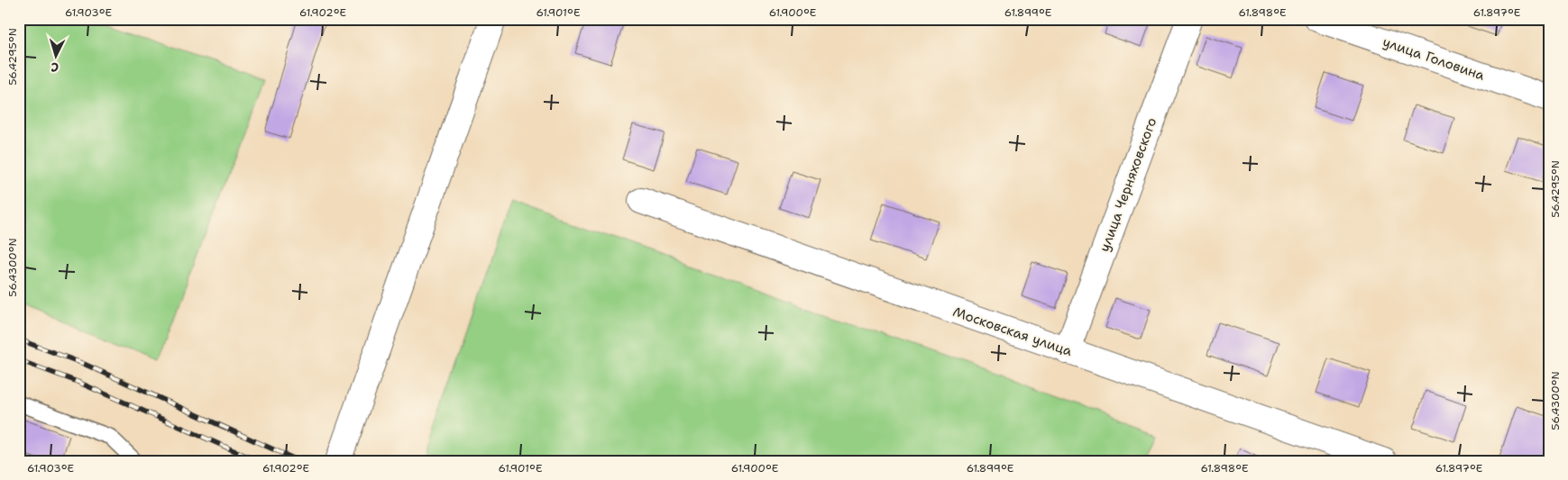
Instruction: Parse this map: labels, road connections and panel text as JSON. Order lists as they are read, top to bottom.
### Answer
{
  "streets": {
    "street": ["улица Головина", "улица Черняховского", "Московская улица"]
  },
  "crossings": [
    ["улица Черняховского", "Московская улица"]
  ],
  "north": "bottom",
  "coordinates": [
    "61.903°E",
    "61.902°E",
    "61.901°E",
    "61.900°E",
    "61.899°E",
    "61.898°E",
    "61.897°E",
    "56.4295°N",
    "56.4300°N"
  ]
}
